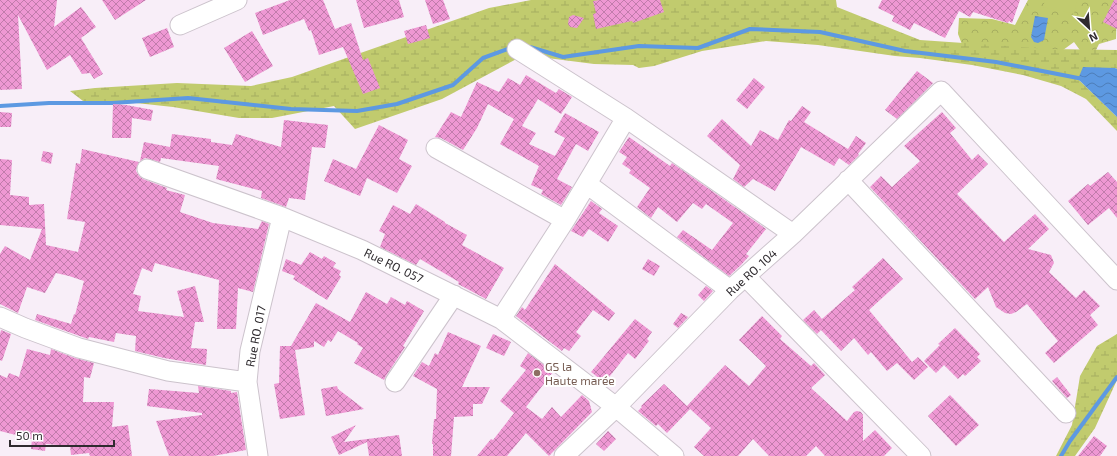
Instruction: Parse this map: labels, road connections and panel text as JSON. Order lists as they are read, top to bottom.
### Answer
{
  "streets": {
    "street": ["Rue RO. 057", "Rue RO. 104", "Rue RO. 017"]
  },
  "crossings": [
    ["Rue RO. 057", "Rue RO. 104"],
    ["Rue RO. 057", "Rue RO. 017"]
  ],
  "places": ["GS la Haute marée"],
  "scale_bar": "50 m",
  "north": "bottom right"
}
